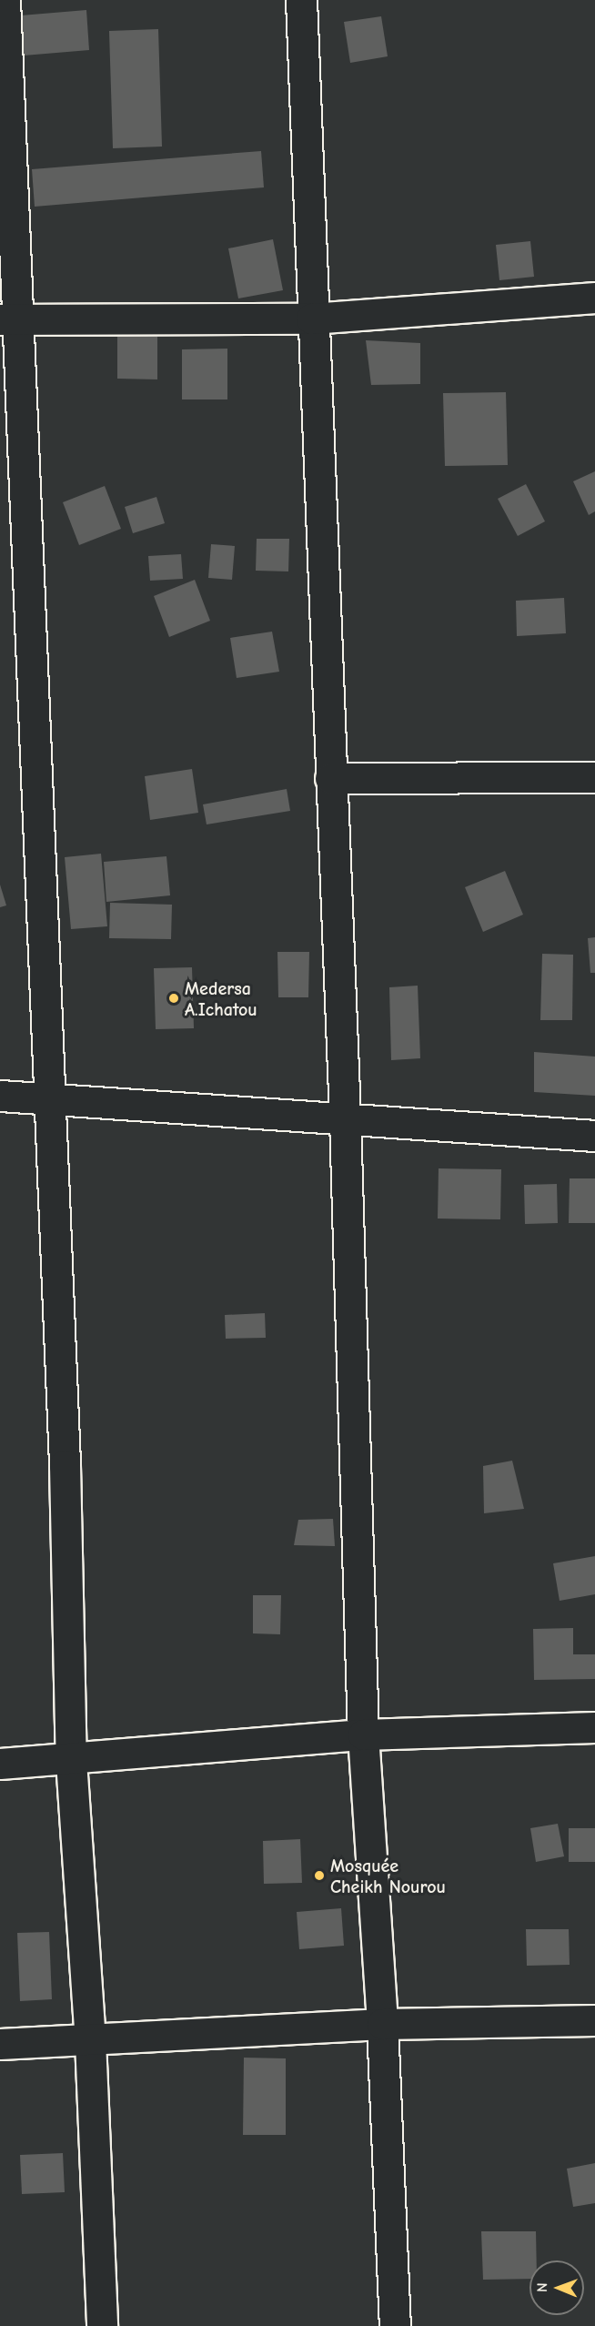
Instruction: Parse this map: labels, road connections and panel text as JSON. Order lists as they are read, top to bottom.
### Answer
{
  "places": ["Medersa A.Ichatou", "Mosquée Cheikh Nourou"],
  "north": "left"
}
